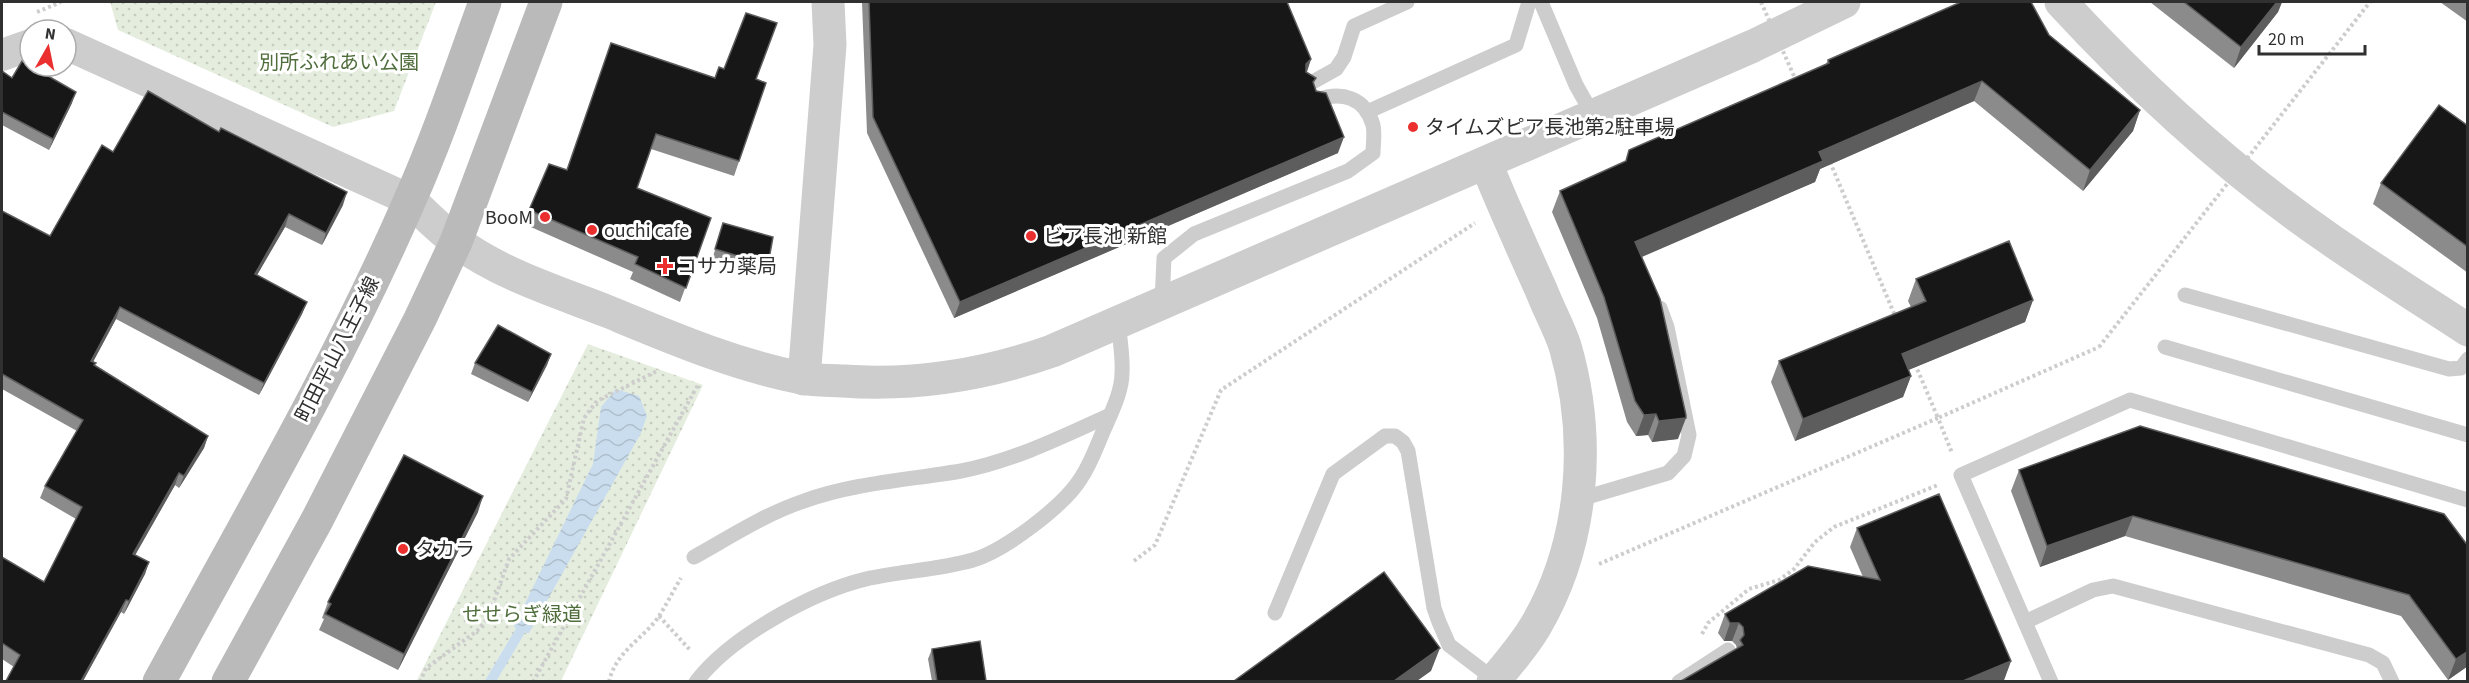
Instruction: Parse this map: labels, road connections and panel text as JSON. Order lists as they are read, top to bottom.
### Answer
{
  "streets": {
    "main road": ["町田平山八王子線"]
  },
  "parks": ["別所ふれあい公園", "せせらぎ緑道"],
  "places": {
    "other": [
      "タイムズピア長池第2駐車場",
      "BooM",
      "ouchi cafe",
      "ビア長池 新館",
      "タカラ"
    ],
    "health": ["コサカ薬局"]
  },
  "scale_bar": "20 m",
  "north": "top"
}
